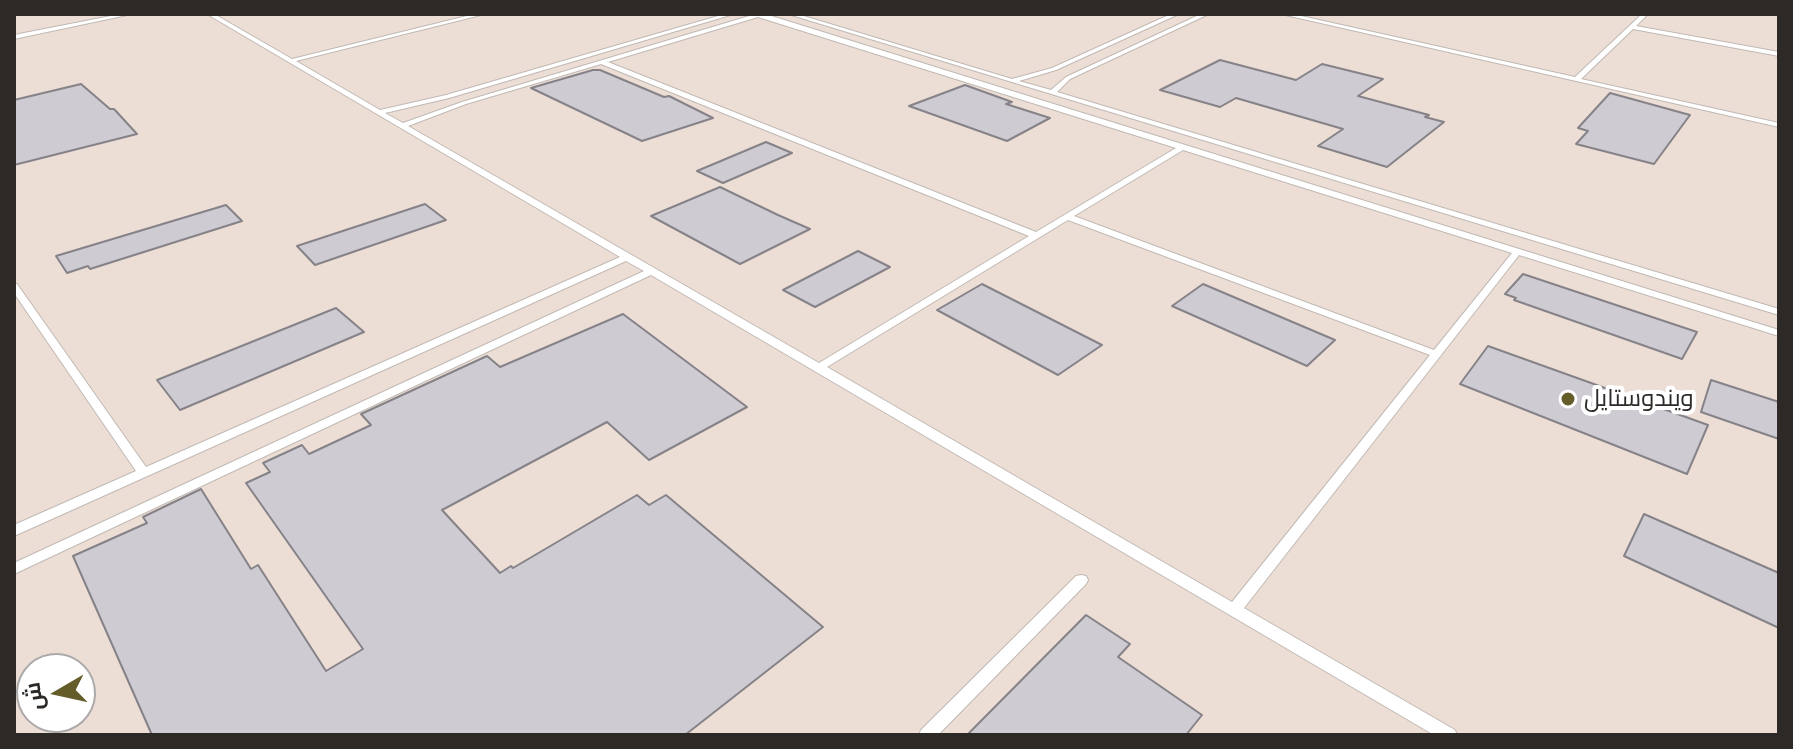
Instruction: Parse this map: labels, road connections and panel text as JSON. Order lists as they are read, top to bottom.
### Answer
{
  "places": ["ويندوستايل"],
  "north": "left"
}
